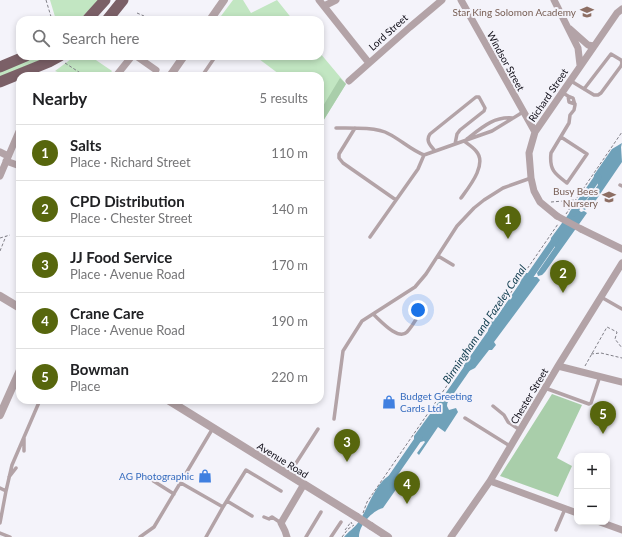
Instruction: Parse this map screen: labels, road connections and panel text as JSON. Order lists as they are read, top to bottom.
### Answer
{
  "streets": {
    "street": [
      "Lord Street",
      "Windsor Street",
      "Richard Street",
      "Chester Street",
      "Avenue Road"
    ]
  },
  "crossings": [
    ["Windsor Street", "Richard Street"]
  ],
  "water": ["Birmingham and Fazeley Canal"],
  "places": {
    "school or university": ["Star King Solomon Academy", "Busy Bees Nursery"],
    "shop": ["Budget Greeting Cards Ltd", "AG Photographic"]
  },
  "page": {
    "search": "Search here",
    "heading": ["Nearby", "5 results"],
    "list": [
      {
        "mark": "1",
        "name": "Salts",
        "note": "Place · Richard Street",
        "value": "110 m"
      },
      {
        "mark": "2",
        "name": "CPD Distribution",
        "note": "Place · Chester Street",
        "value": "140 m"
      },
      {
        "mark": "3",
        "name": "JJ Food Service",
        "note": "Place · Avenue Road",
        "value": "170 m"
      },
      {
        "mark": "4",
        "name": "Crane Care",
        "note": "Place · Avenue Road",
        "value": "190 m"
      },
      {
        "mark": "5",
        "name": "Bowman",
        "note": "Place",
        "value": "220 m"
      }
    ],
    "pins": [
      "1",
      "2",
      "5",
      "3",
      "4"
    ],
    "map_buttons": ["+", "−"]
  }
}
